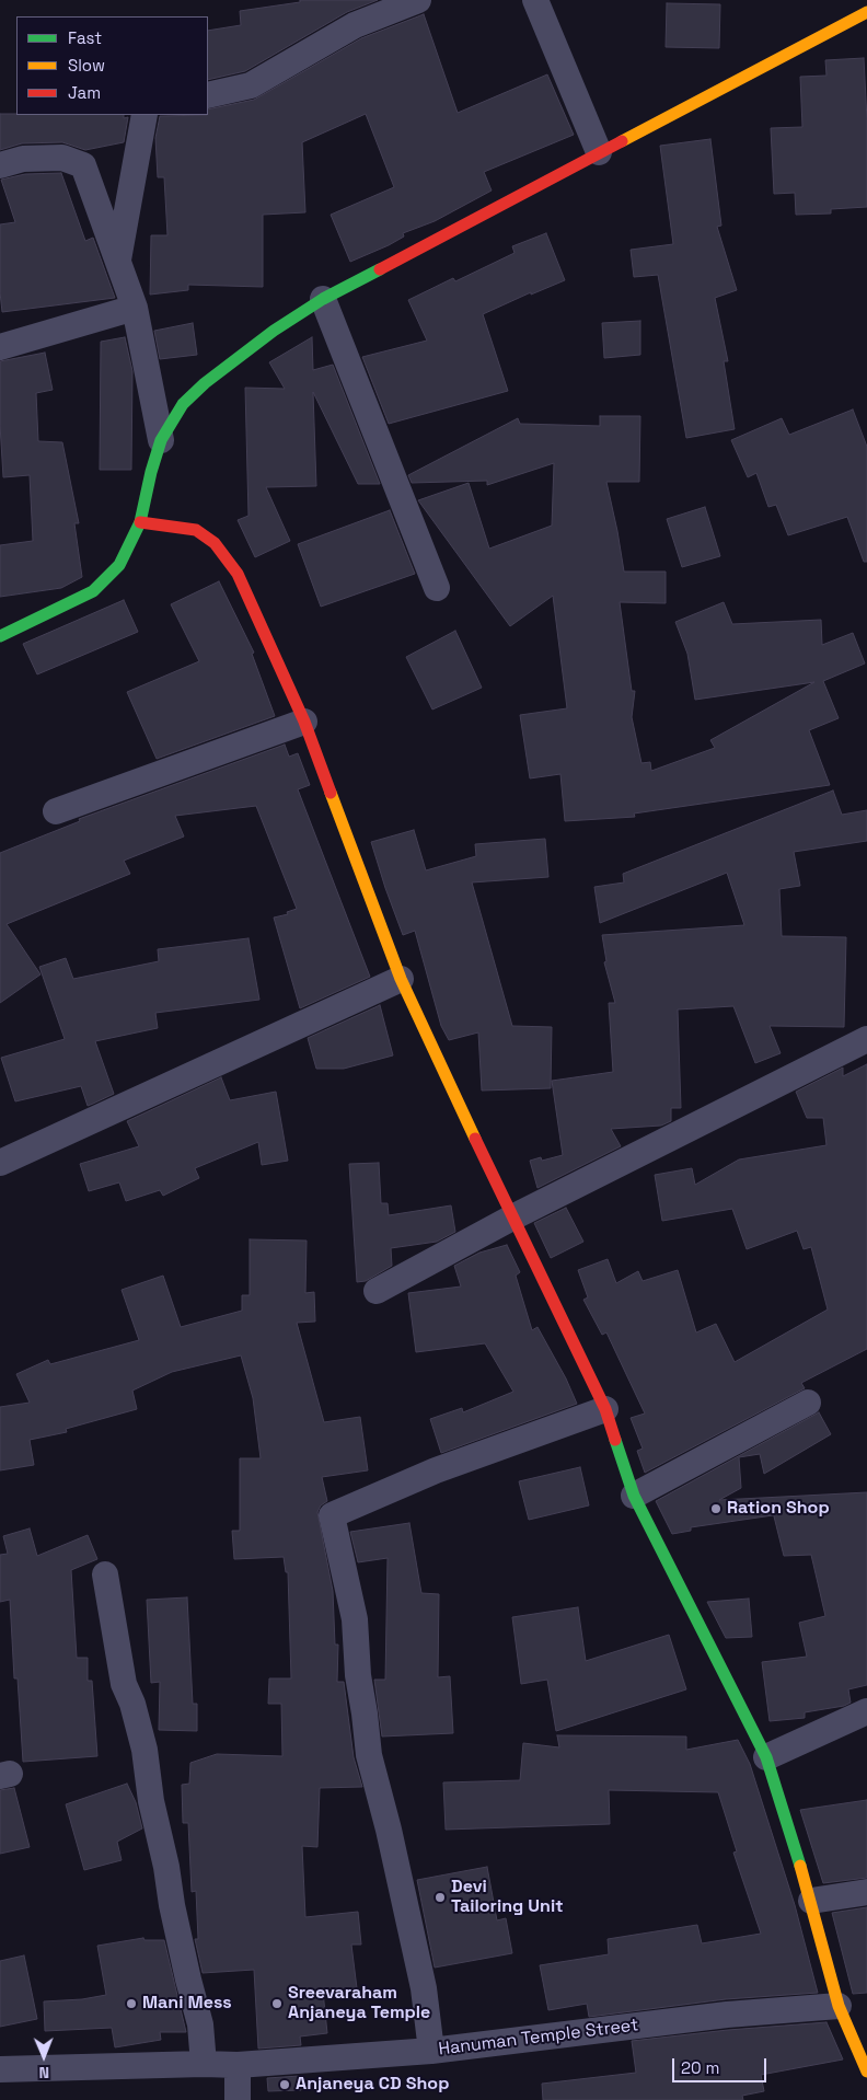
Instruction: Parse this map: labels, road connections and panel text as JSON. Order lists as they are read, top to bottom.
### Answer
{
  "streets": {
    "street": ["Hanuman Temple Street"]
  },
  "places": [
    "Ration Shop",
    "Devi Tailoring Unit",
    "Mani Mess",
    "Sreevaraham Anjaneya Temple",
    "Anjaneya CD Shop"
  ],
  "legend": ["Fast", "Slow", "Jam"],
  "scale_bar": "20 m",
  "north": "bottom"
}
